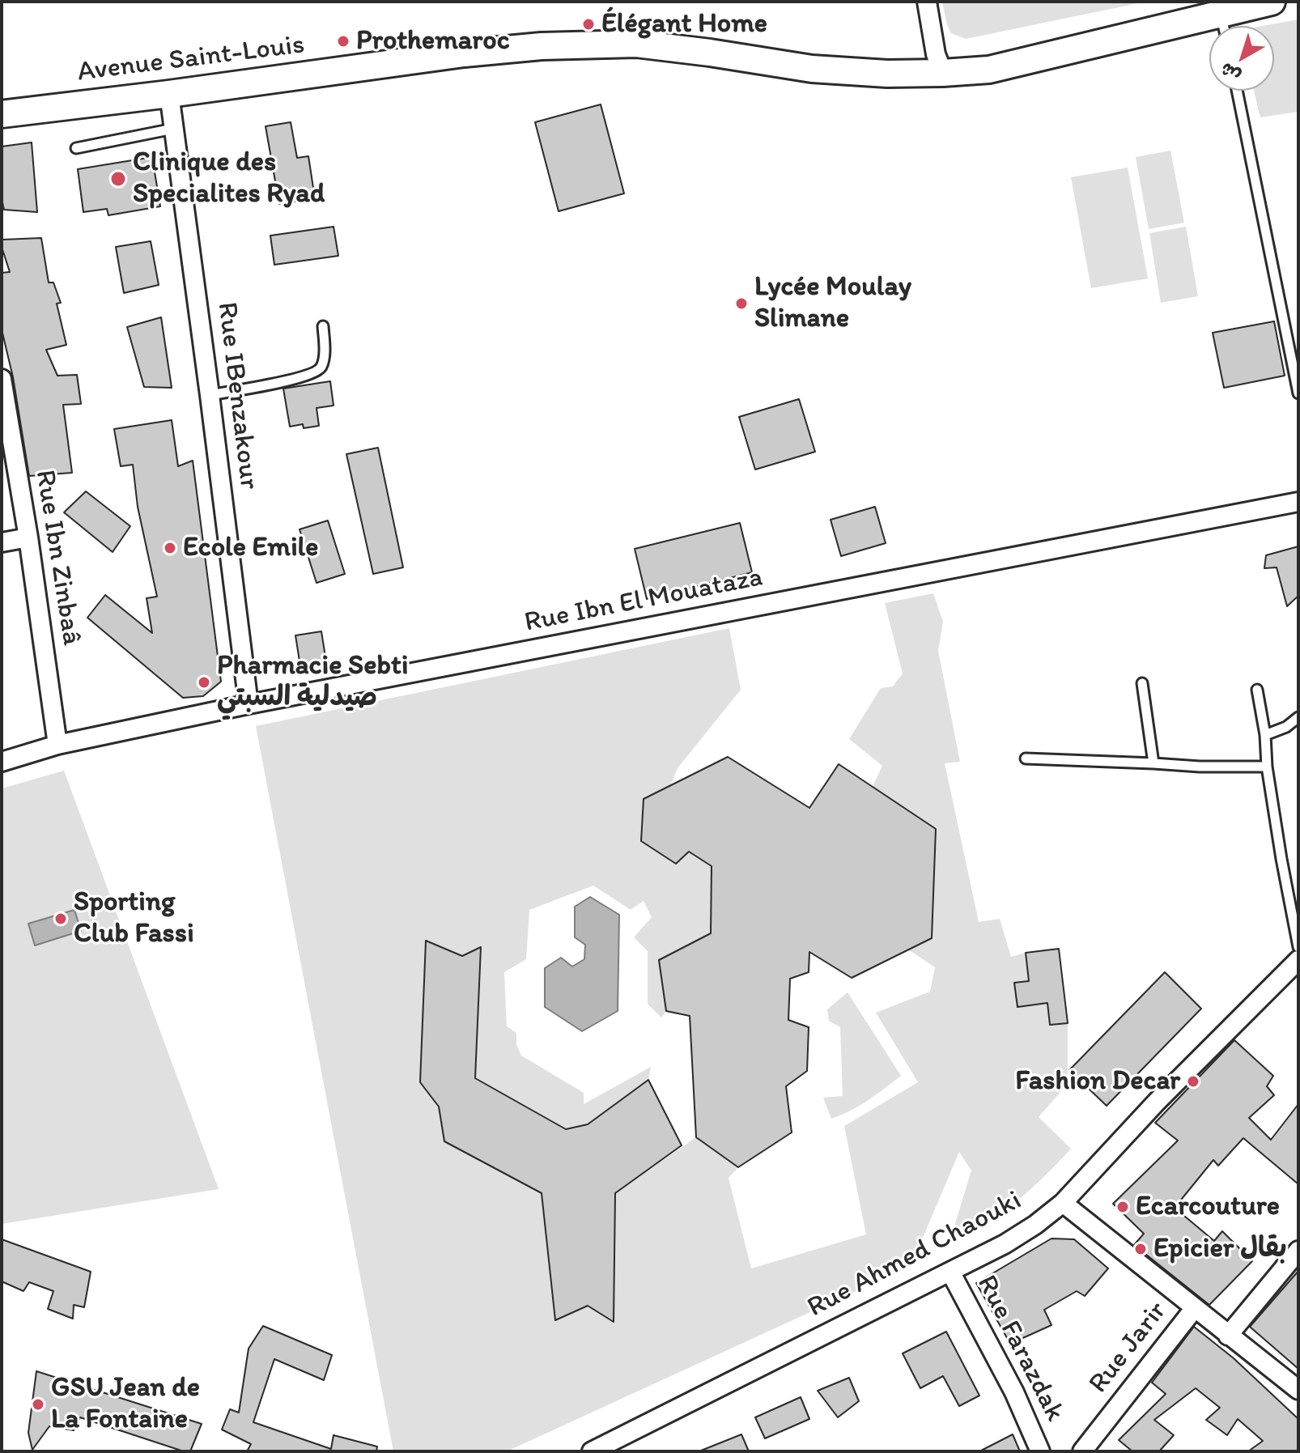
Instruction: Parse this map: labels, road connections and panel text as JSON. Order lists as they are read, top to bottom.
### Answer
{
  "streets": {
    "main road": ["Avenue Saint-Louis"],
    "street": [
      "Rue IBenzakour",
      "Rue Ibn Zinbaâ",
      "Rue Ibn El Mouataza",
      "Rue Ahmed Chaouki",
      "Rue Jarir",
      "Rue Farazdak"
    ]
  },
  "crossings": [
    ["Avenue Saint-Louis", "Rue IBenzakour"],
    ["Rue IBenzakour", "Rue Ibn El Mouataza"],
    ["Rue Ibn Zinbaâ", "Rue Ibn El Mouataza"],
    ["Rue Ahmed Chaouki", "Rue Jarir"],
    ["Rue Ahmed Chaouki", "Rue Farazdak"]
  ],
  "places": [
    "Élégant Home",
    "Prothemaroc",
    "Clinique des Specialites Ryad",
    "Lycée Moulay Slimane",
    "Ecole Emile",
    "Pharmacie Sebti صيدلية السبتي",
    "Sporting Club Fassi",
    "Fashion Decar",
    "Ecarcouture",
    "Epicier بقال",
    "GSU Jean de La Fontaine"
  ],
  "north": "bottom left"
}
